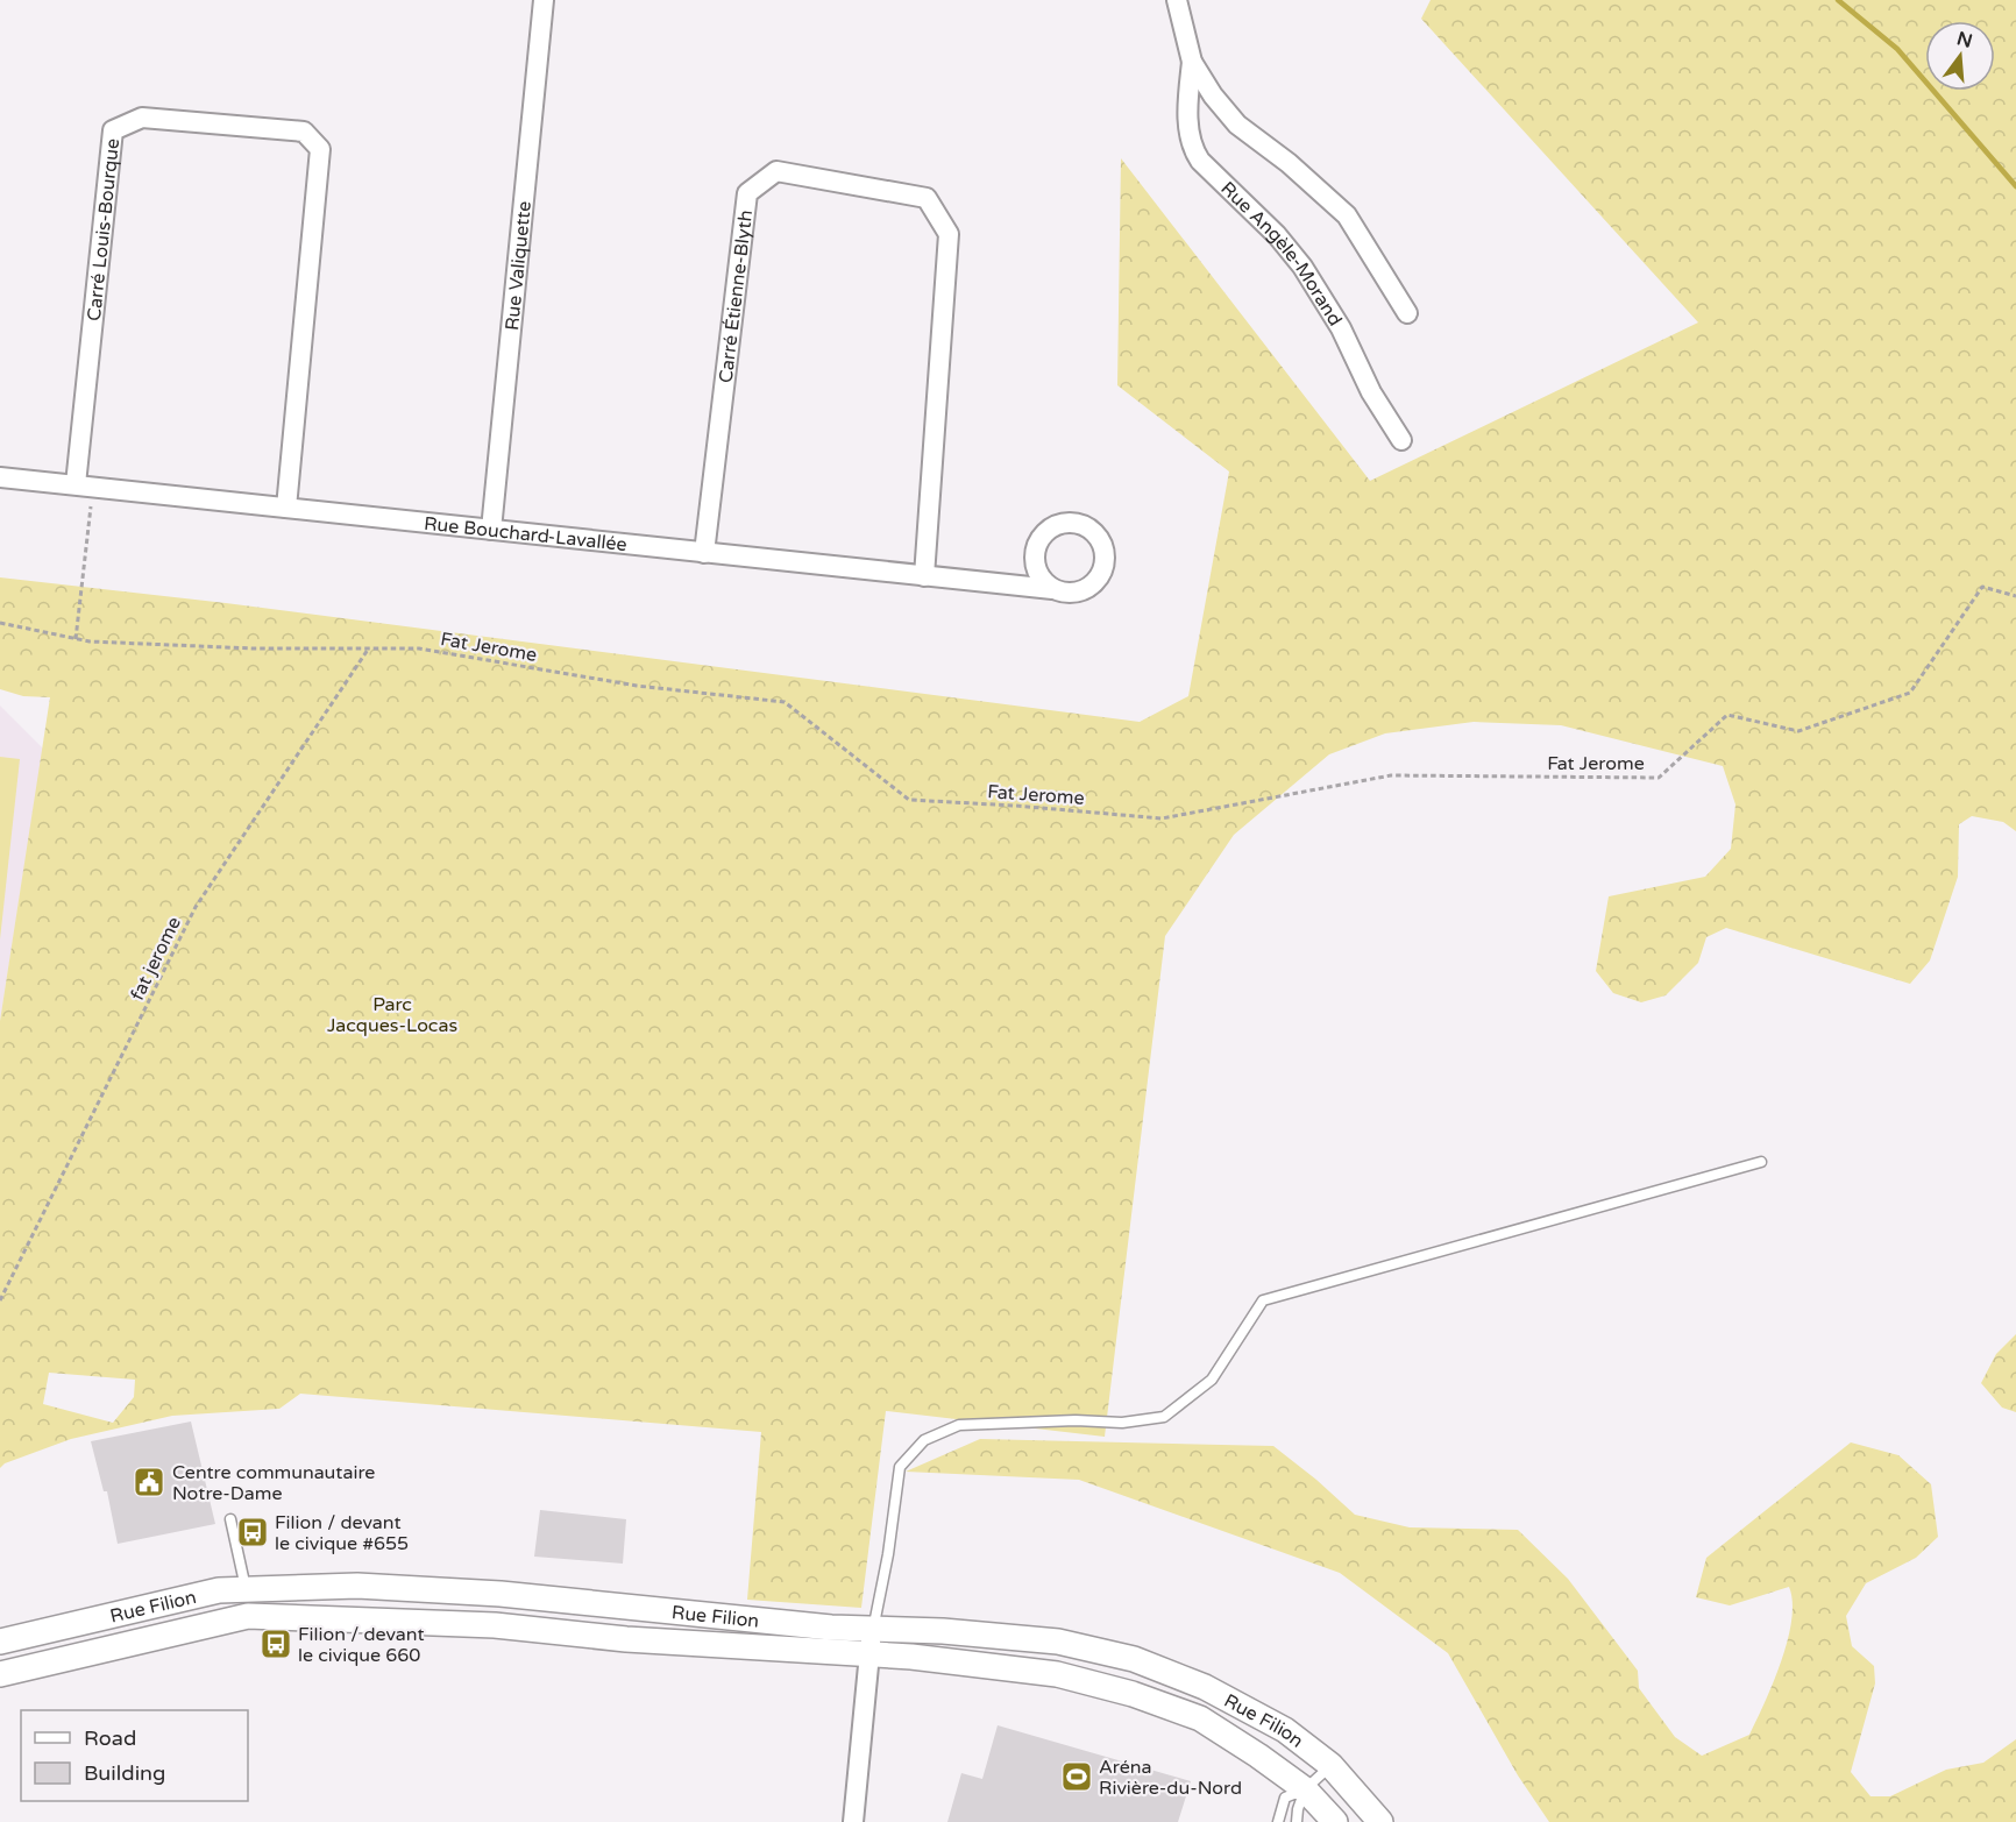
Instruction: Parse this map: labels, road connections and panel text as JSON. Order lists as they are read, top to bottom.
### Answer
{
  "streets": {
    "street": [
      "Carré Louis-Bourque",
      "Rue Angèle-Morand",
      "Rue Valiquette",
      "Carré Étienne-Blyth",
      "Rue Bouchard-Lavallée",
      "Rue Filion"
    ],
    "path": ["Fat Jerome", "fat jerome"]
  },
  "crossings": [
    ["Carré Louis-Bourque", "Rue Bouchard-Lavallée"],
    ["Rue Valiquette", "Rue Bouchard-Lavallée"],
    ["Carré Étienne-Blyth", "Rue Bouchard-Lavallée"],
    ["Fat Jerome", "fat jerome"]
  ],
  "parks": ["Parc Jacques-Locas"],
  "places": {
    "public building": ["Centre communautaire Notre-Dame"],
    "bus stop": ["Filion / devant le civique #655", "Filion / devant le civique 660"],
    "sports": ["Aréna Rivière-du-Nord"]
  },
  "legend": ["Road", "Building"],
  "north": "top"
}
